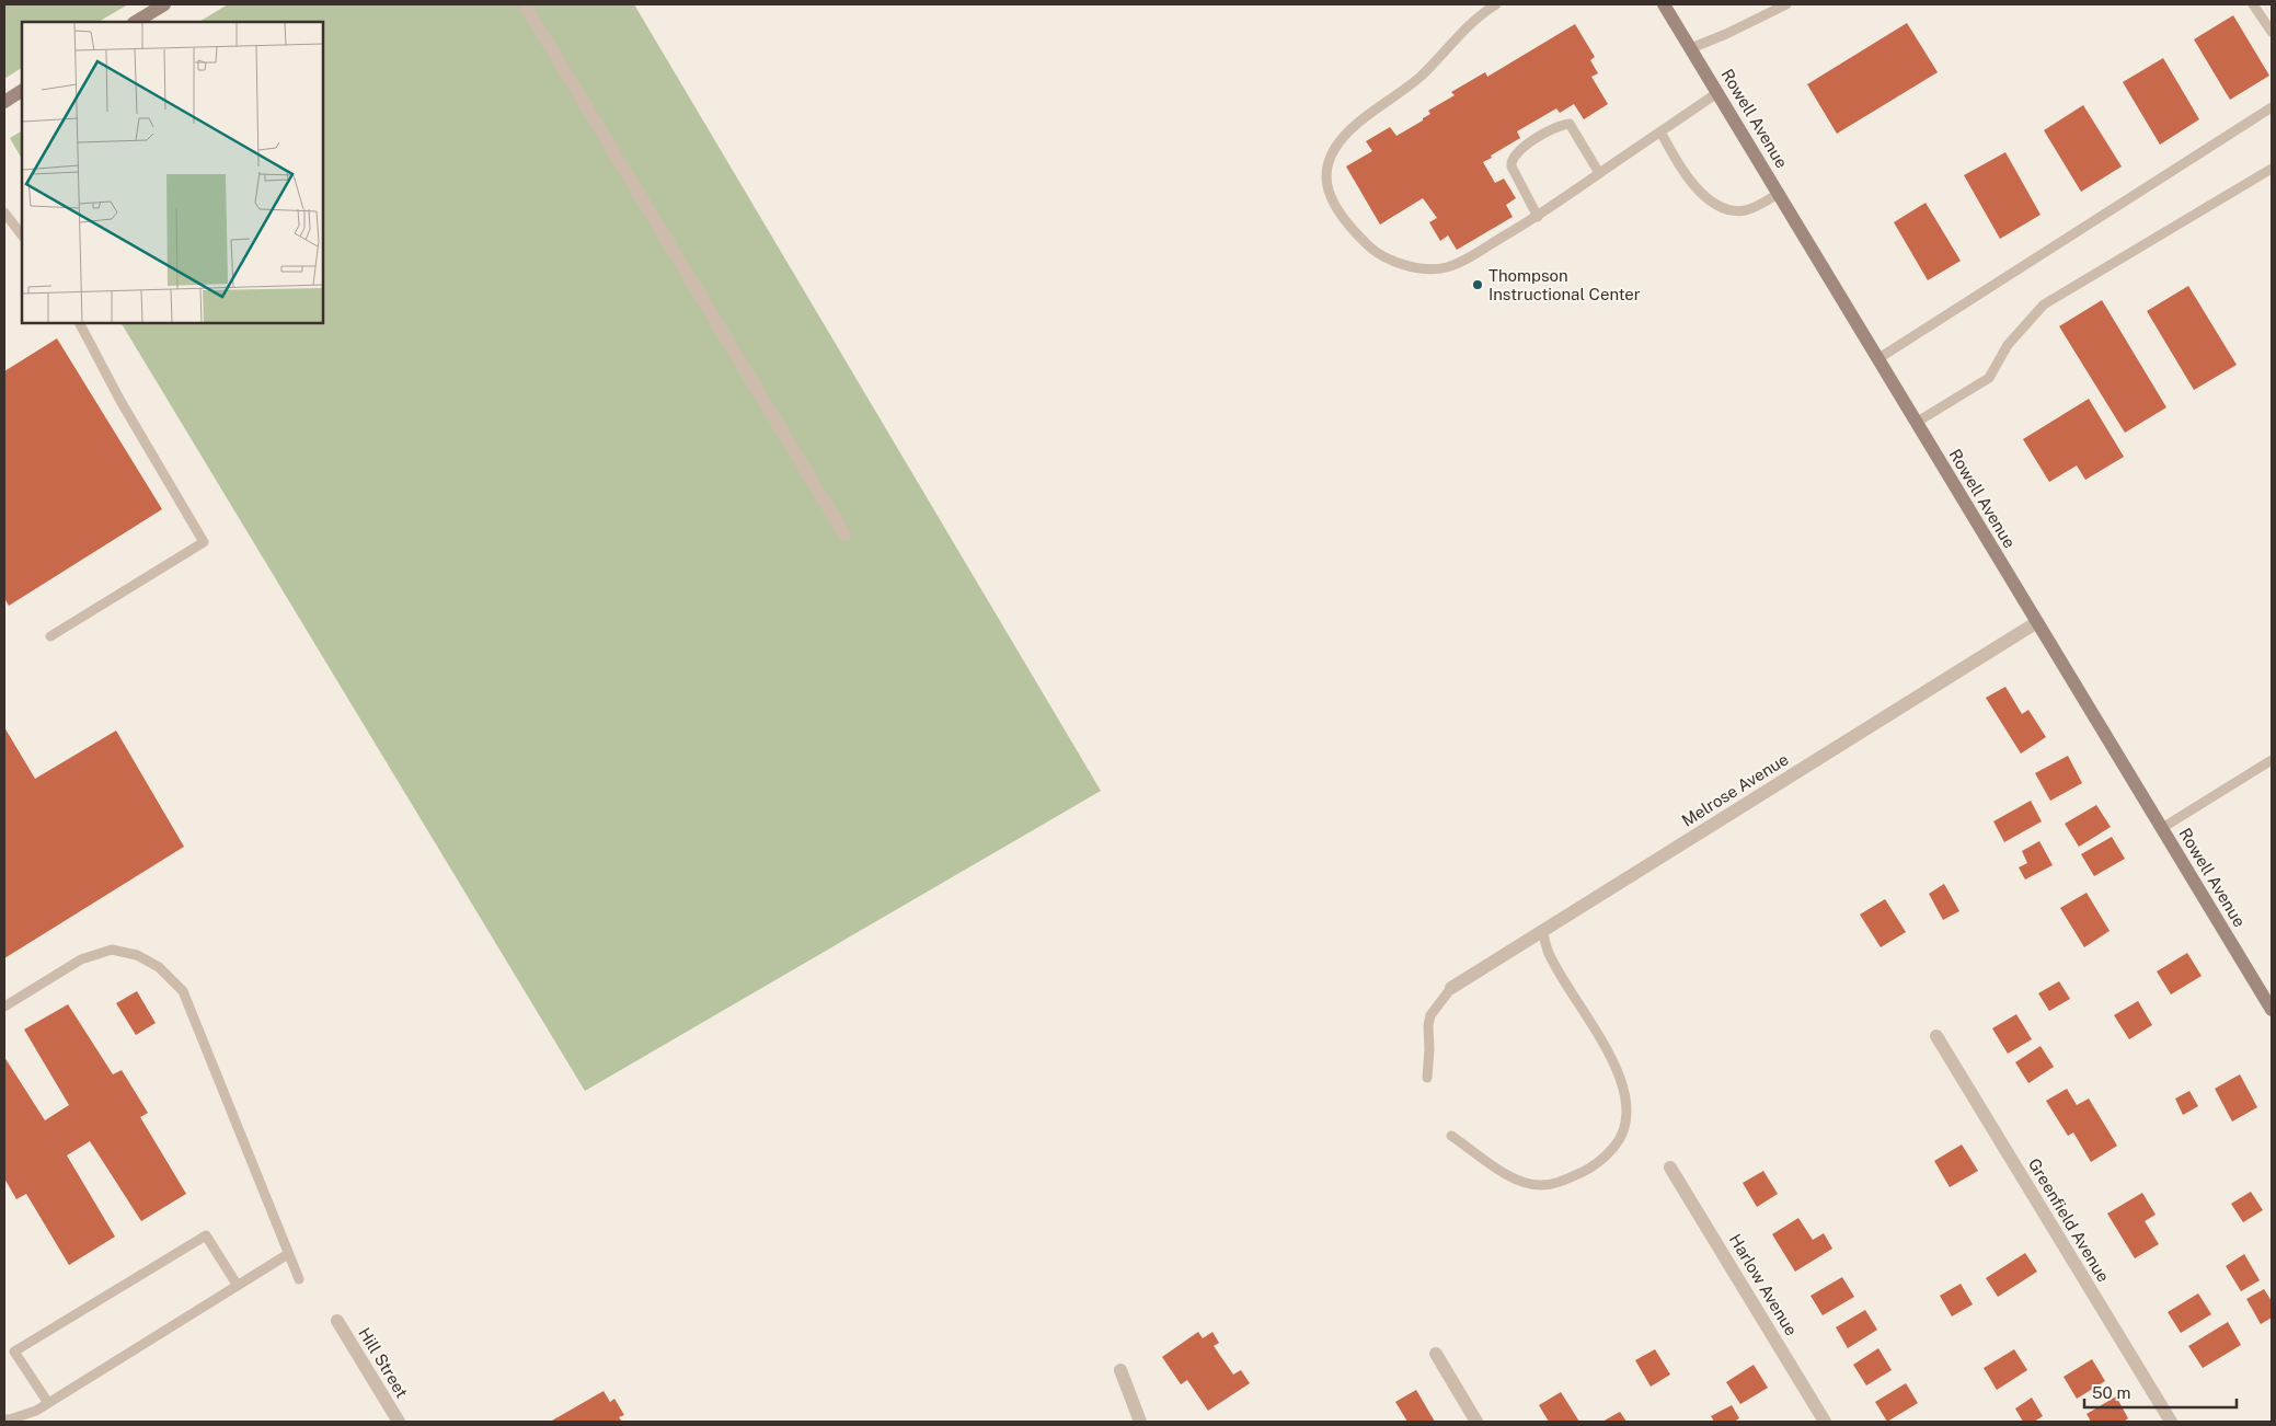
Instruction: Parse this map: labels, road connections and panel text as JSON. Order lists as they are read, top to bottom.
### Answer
{
  "streets": {
    "street": [
      "Rowell Avenue",
      "Melrose Avenue",
      "Greenfield Avenue",
      "Harlow Avenue",
      "Hill Street"
    ]
  },
  "crossings": [
    ["Rowell Avenue", "Melrose Avenue"]
  ],
  "places": ["Thompson Instructional Center"],
  "scale_bar": "50 m"
}
